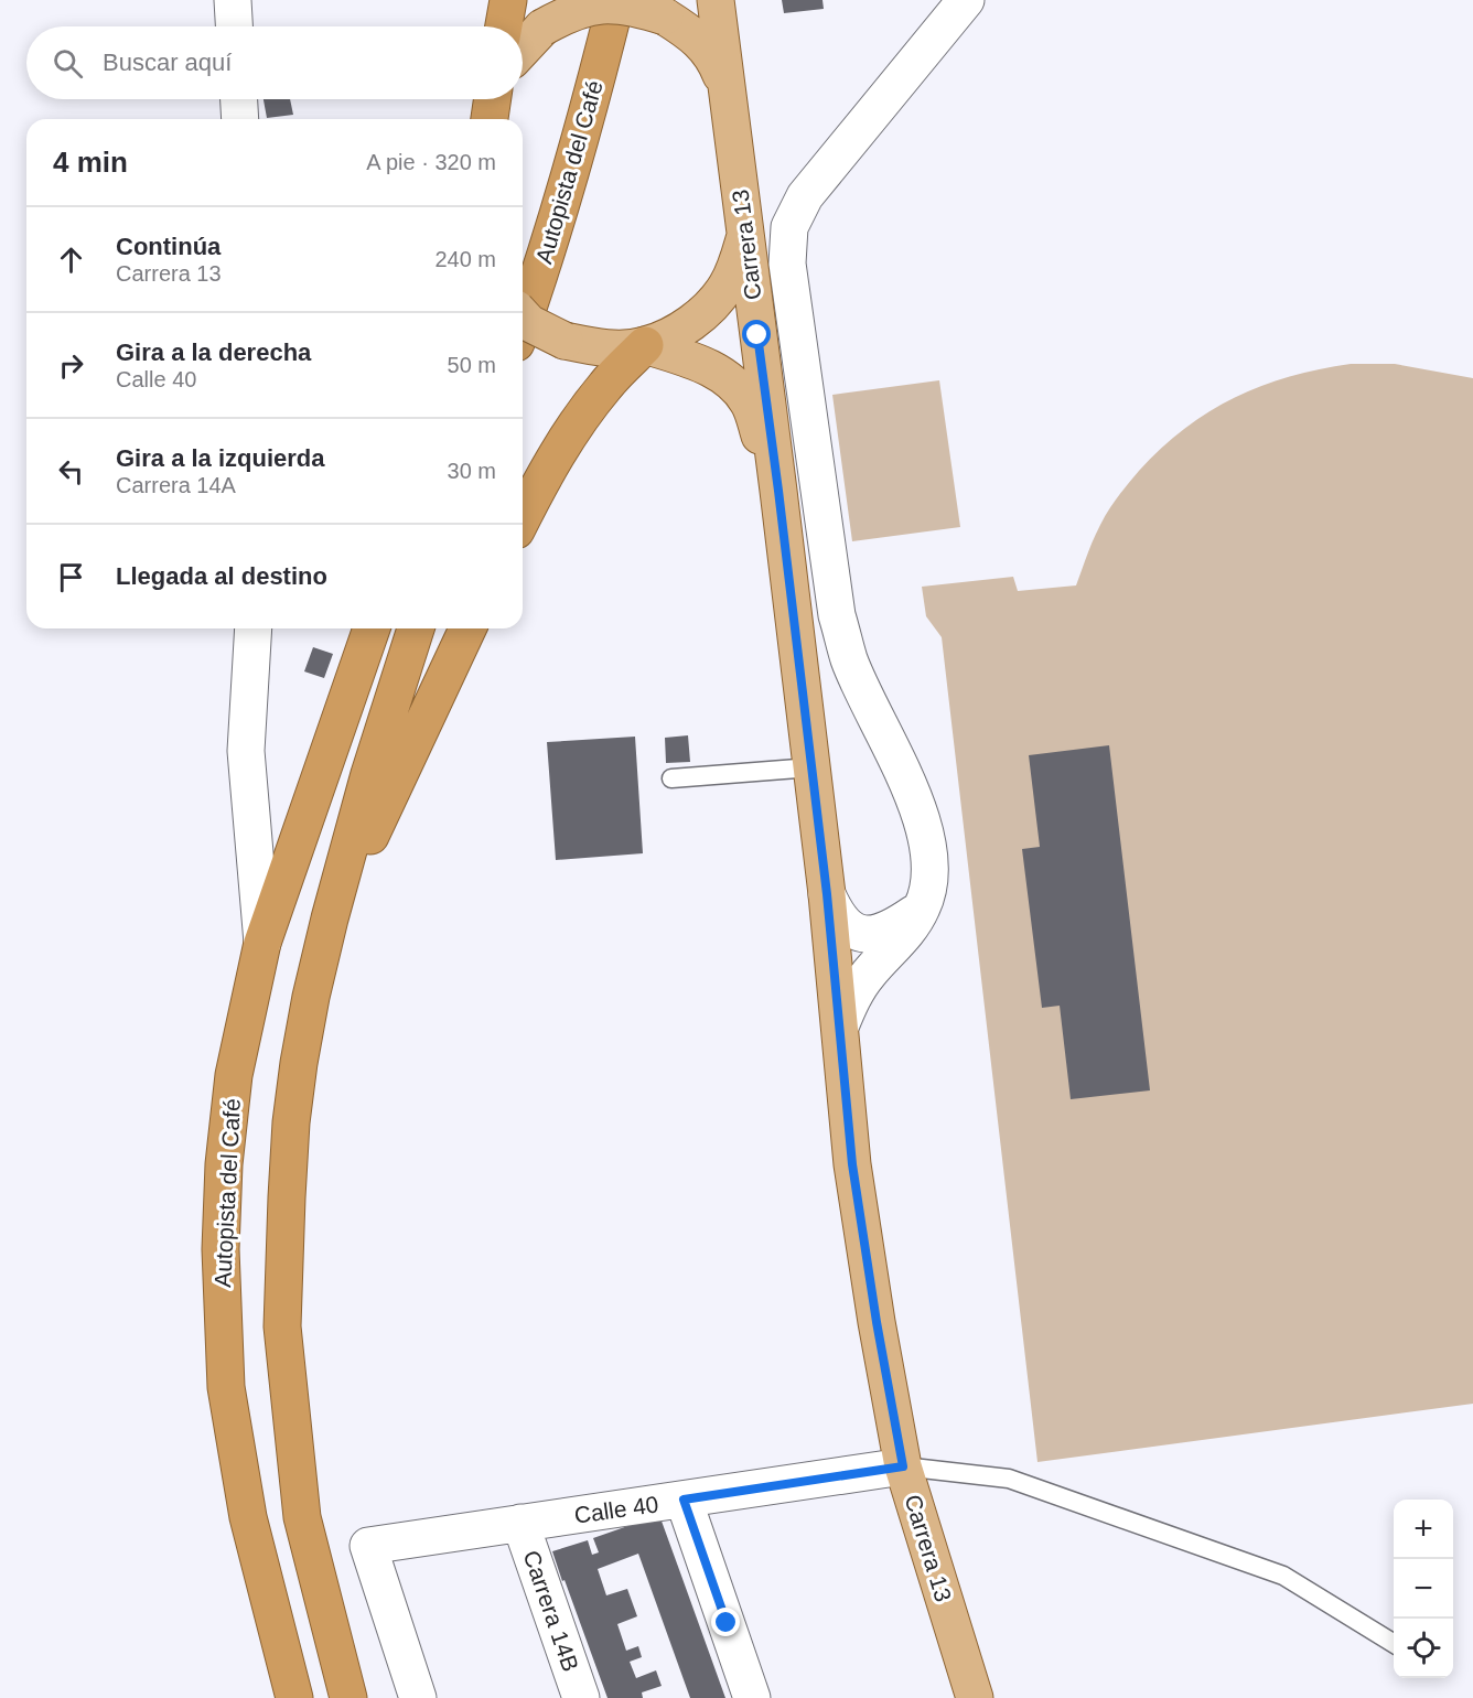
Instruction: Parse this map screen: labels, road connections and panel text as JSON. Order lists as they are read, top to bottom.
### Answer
{
  "streets": {
    "highway": ["Autopista del Café"],
    "main road": ["Carrera 13"],
    "street": ["Calle 40", "Carrera 14B"]
  },
  "crossings": [
    ["Carrera 13", "Calle 40"],
    ["Calle 40", "Carrera 14B"]
  ],
  "page": {
    "search": "Buscar aquí",
    "heading": ["4 min", "A pie · 320 m"],
    "list": [
      ["Continúa", "Carrera 13", "240 m"],
      ["Gira a la derecha", "Calle 40", "50 m"],
      ["Gira a la izquierda", "Carrera 14A", "30 m"],
      "Llegada al destino"
    ],
    "map_buttons": ["+", "−"]
  }
}
